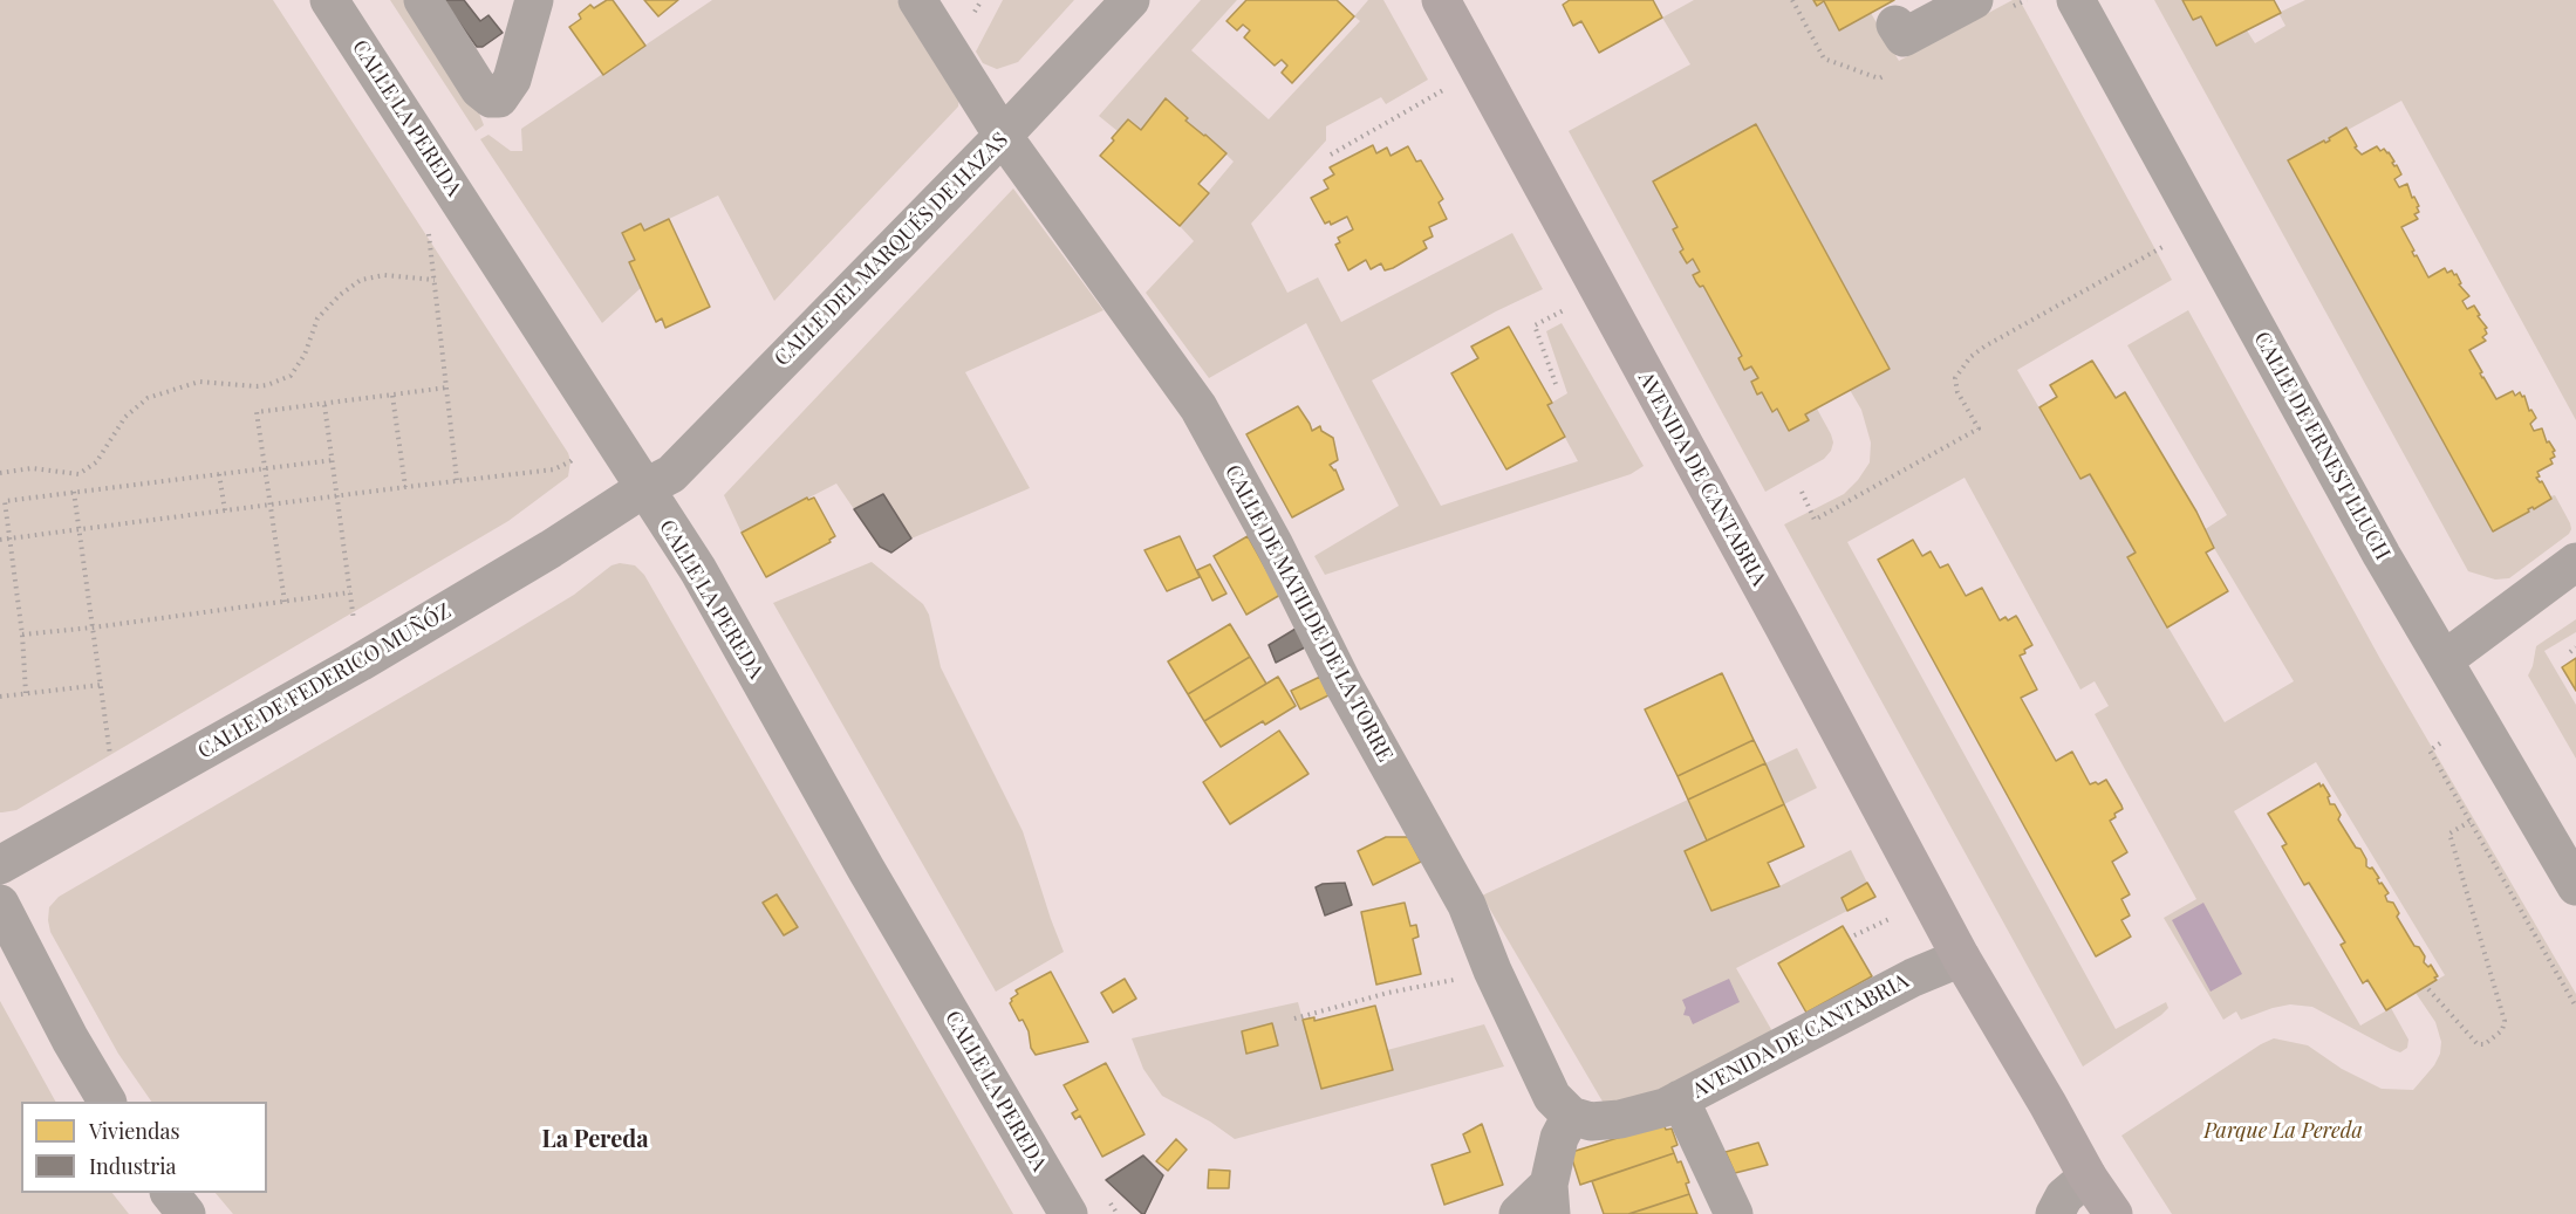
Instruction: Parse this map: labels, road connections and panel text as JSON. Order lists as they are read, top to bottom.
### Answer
{
  "streets": {
    "main road": ["AVENIDA DE CANTABRIA"],
    "street": [
      "CALLE LA PEREDA",
      "CALLE DEL MARQUÉS DE HAZAS",
      "CALLE DE ERNEST LLUCH",
      "CALLE DE MATILDE DE LA TORRE",
      "CALLE DE FEDERICO MUÑÓZ"
    ]
  },
  "crossings": [
    ["CALLE LA PEREDA", "CALLE DEL MARQUÉS DE HAZAS"],
    ["CALLE LA PEREDA", "CALLE DE FEDERICO MUÑÓZ"],
    ["CALLE DEL MARQUÉS DE HAZAS", "CALLE DE MATILDE DE LA TORRE"],
    ["CALLE DEL MARQUÉS DE HAZAS", "CALLE DE FEDERICO MUÑÓZ"]
  ],
  "districts": ["La Pereda"],
  "parks": ["Parque La Pereda"],
  "legend": ["Viviendas", "Industria"]
}
